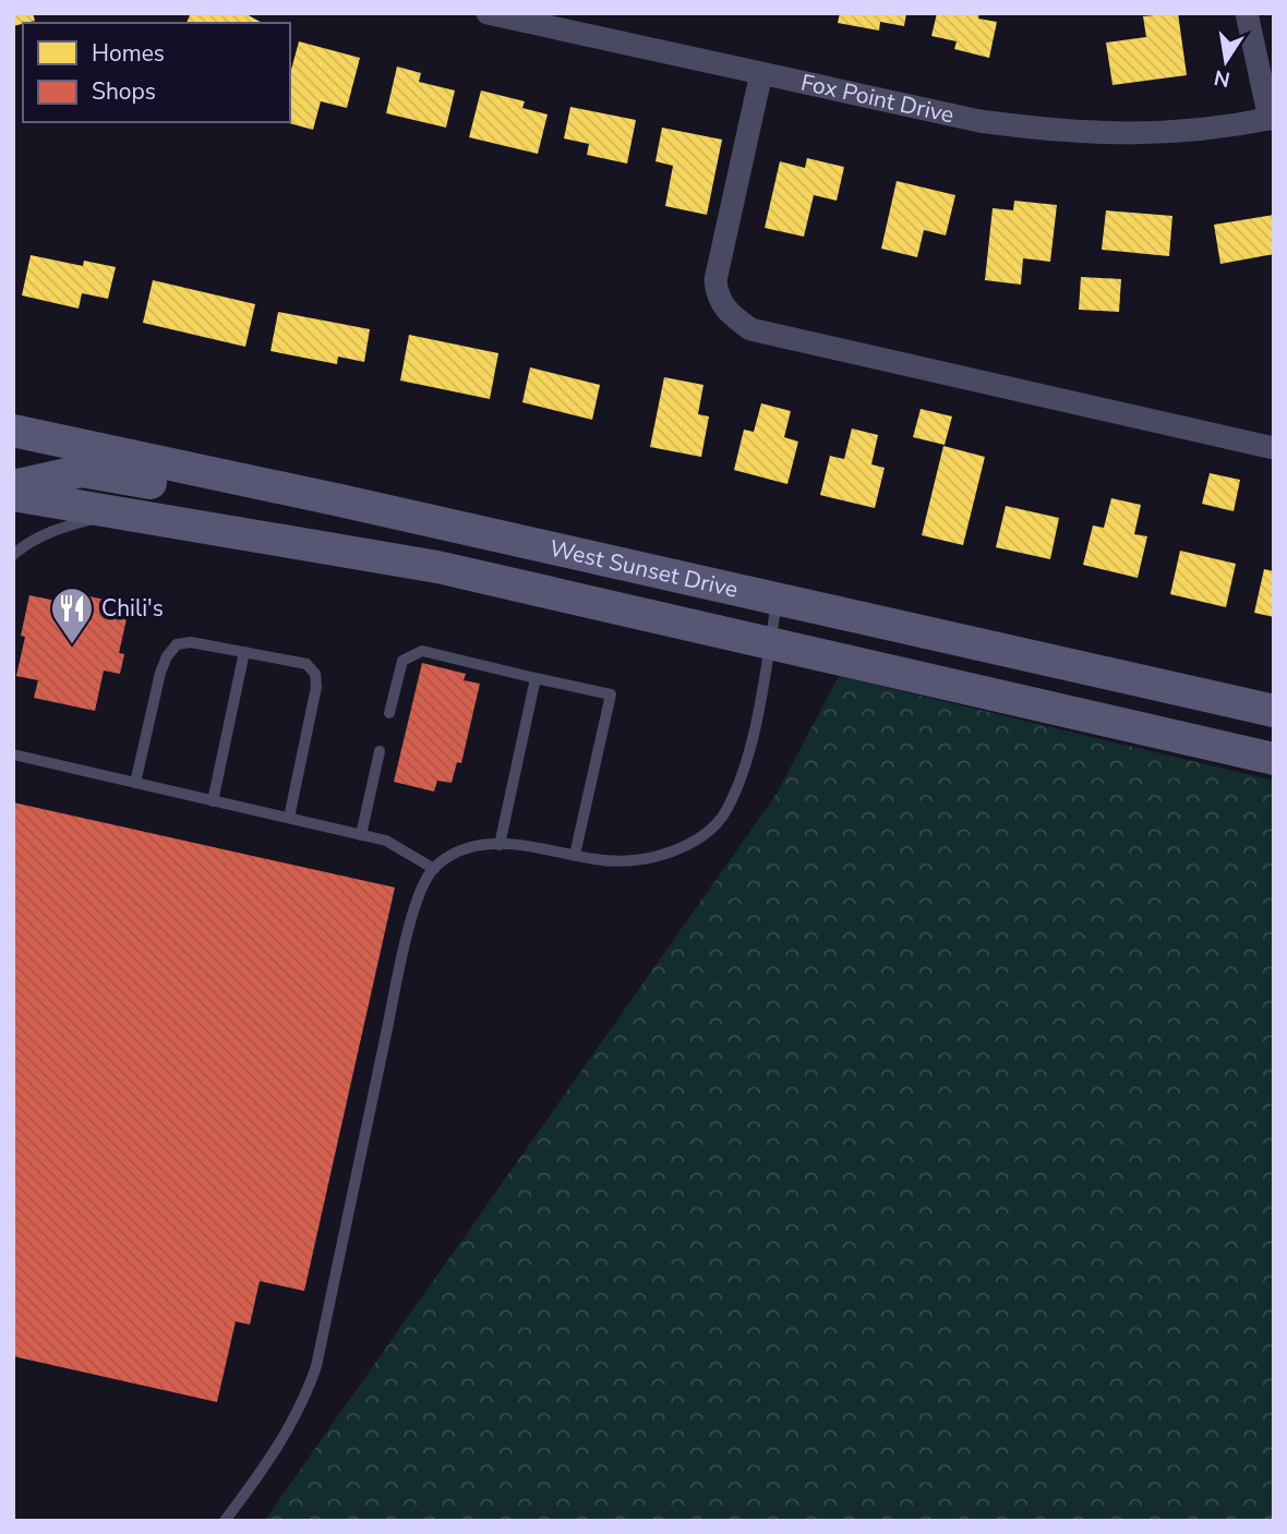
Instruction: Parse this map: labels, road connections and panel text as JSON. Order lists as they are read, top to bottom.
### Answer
{
  "streets": {
    "main road": ["West Sunset Drive"],
    "street": ["Fox Point Drive"]
  },
  "places": {
    "restaurant": ["Chili's"]
  },
  "legend": ["Homes", "Shops"],
  "north": "bottom"
}
